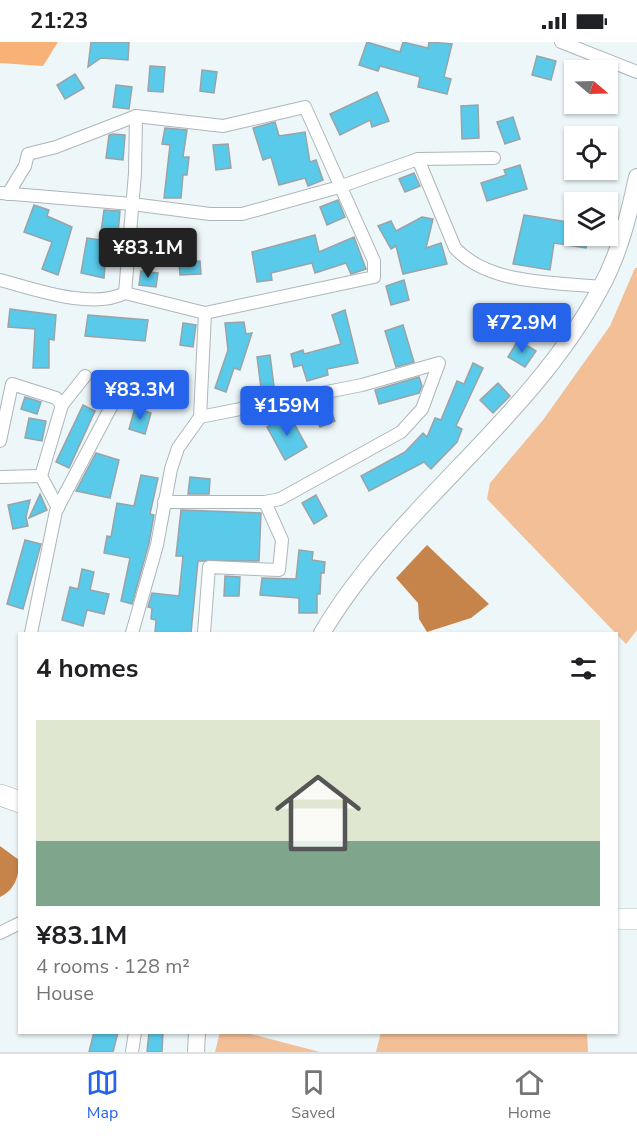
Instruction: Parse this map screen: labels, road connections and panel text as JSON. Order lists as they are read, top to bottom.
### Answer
{
  "north": "right",
  "page": {
    "status": "21:23",
    "price": [
      "¥83.1M",
      "¥72.9M",
      "¥83.3M",
      "¥159M"
    ],
    "heading": "4 homes",
    "list": [
      {
        "name": "¥83.1M",
        "note": "4 rooms · 128 m² · House"
      }
    ],
    "tabs": ["Map", "Saved", "Home"]
  }
}
